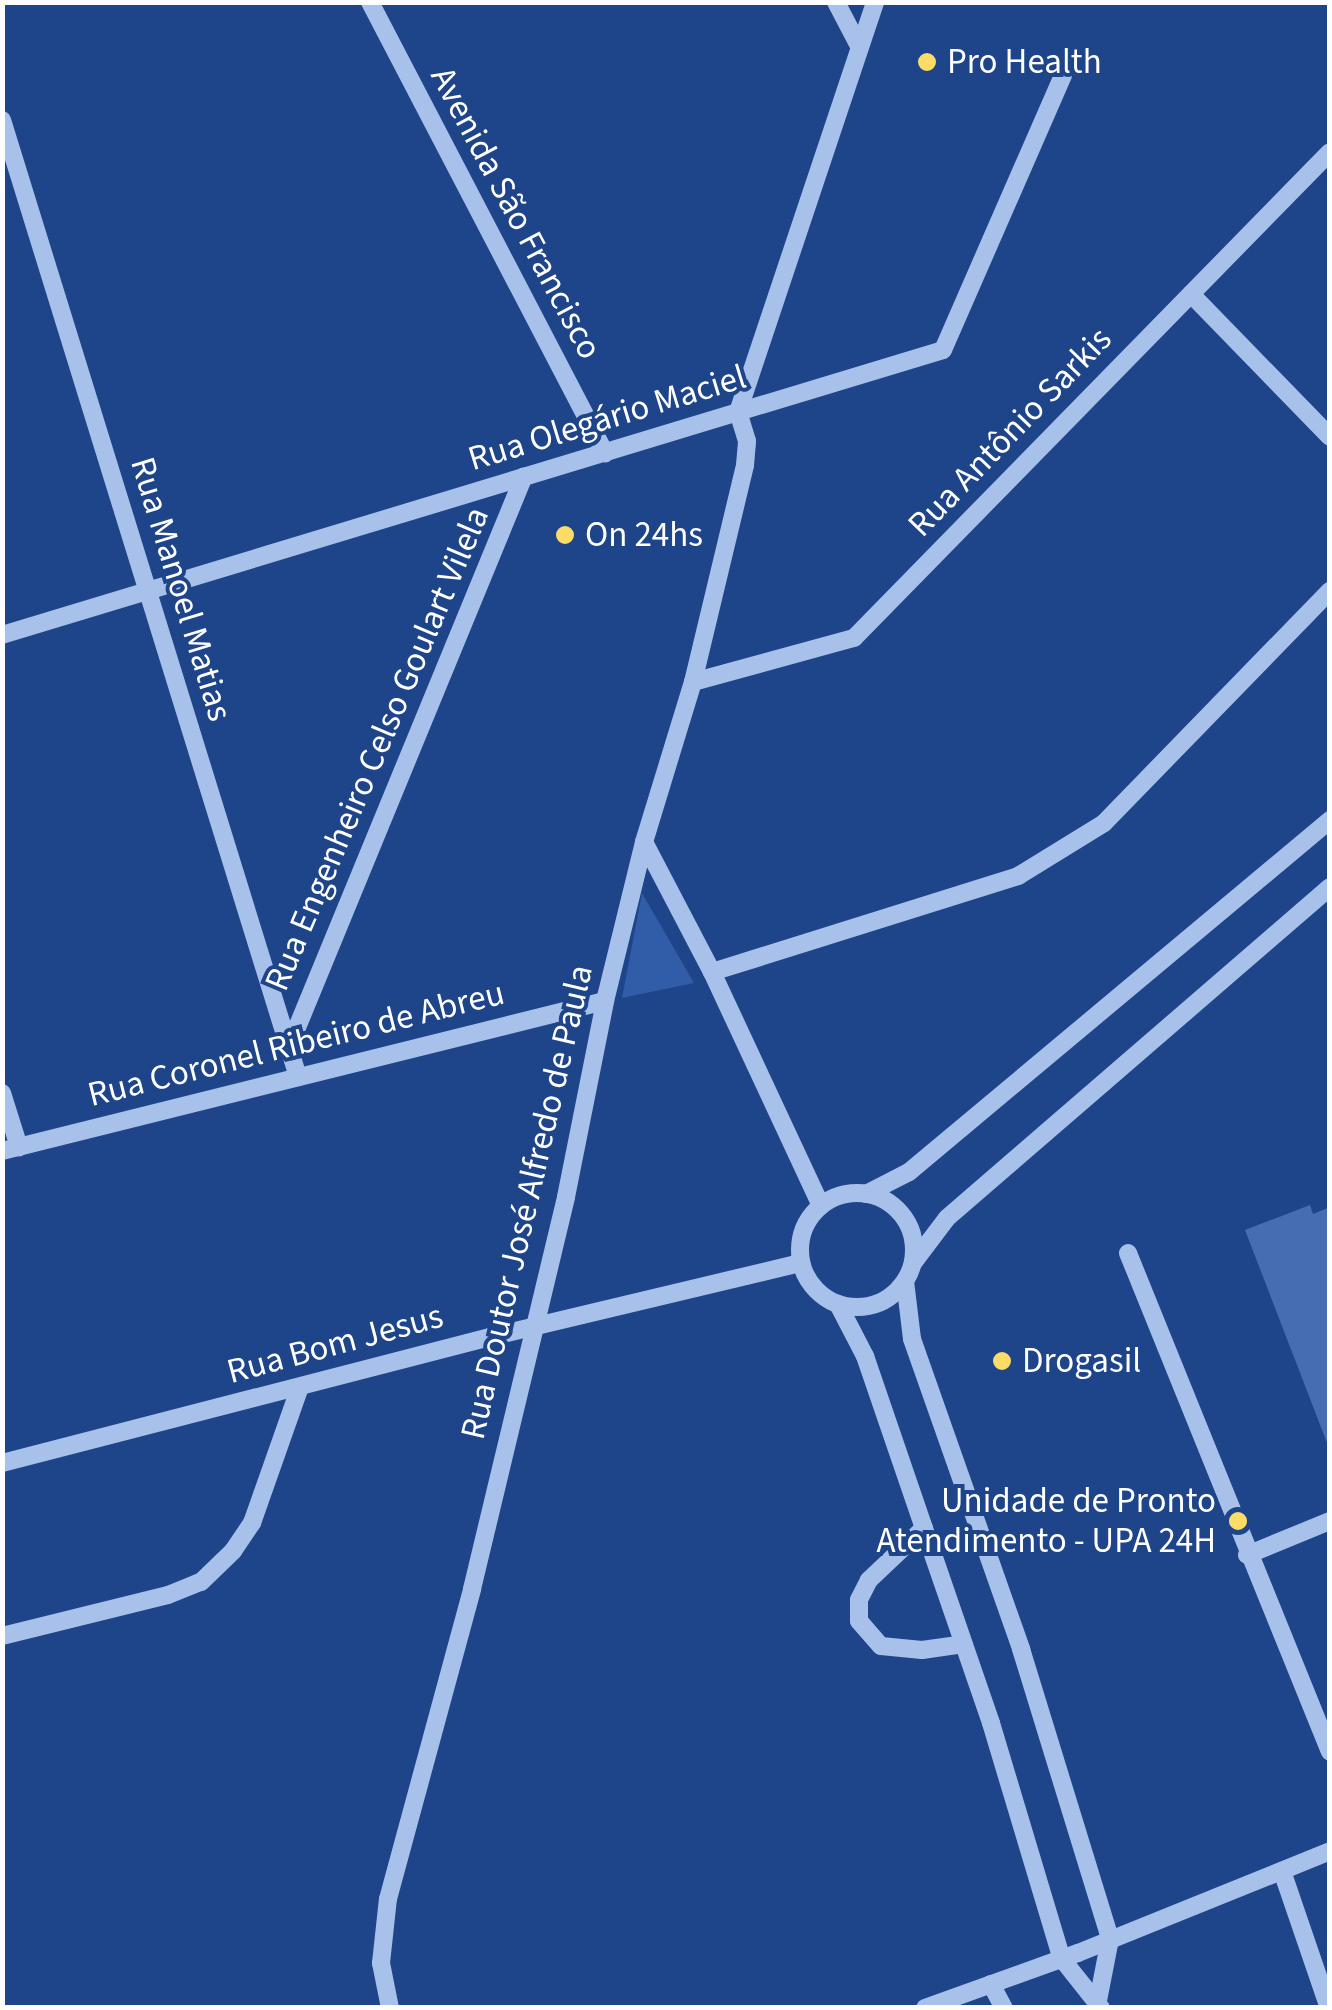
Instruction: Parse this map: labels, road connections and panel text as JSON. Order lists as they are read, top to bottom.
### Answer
{
  "streets": {
    "street": [
      "Avenida São Francisco",
      "Rua Olegário Maciel",
      "Rua Antônio Sarkis",
      "Rua Manoel Matias",
      "Rua Engenheiro Celso Goulart Vilela",
      "Rua Coronel Ribeiro de Abreu",
      "Rua Doutor José Alfredo de Paula",
      "Rua Bom Jesus"
    ]
  },
  "crossings": [
    ["Avenida São Francisco", "Rua Olegário Maciel"],
    ["Rua Olegário Maciel", "Rua Manoel Matias"],
    ["Rua Olegário Maciel", "Rua Engenheiro Celso Goulart Vilela"],
    ["Rua Olegário Maciel", "Rua Doutor José Alfredo de Paula"],
    ["Rua Antônio Sarkis", "Rua Doutor José Alfredo de Paula"],
    ["Rua Manoel Matias", "Rua Engenheiro Celso Goulart Vilela"],
    ["Rua Manoel Matias", "Rua Coronel Ribeiro de Abreu"],
    ["Rua Coronel Ribeiro de Abreu", "Rua Doutor José Alfredo de Paula"],
    ["Rua Doutor José Alfredo de Paula", "Rua Bom Jesus"]
  ],
  "places": [
    "Pro Health",
    "On 24hs",
    "Drogasil",
    "Unidade de Pronto Atendimento - UPA 24H"
  ]
}
